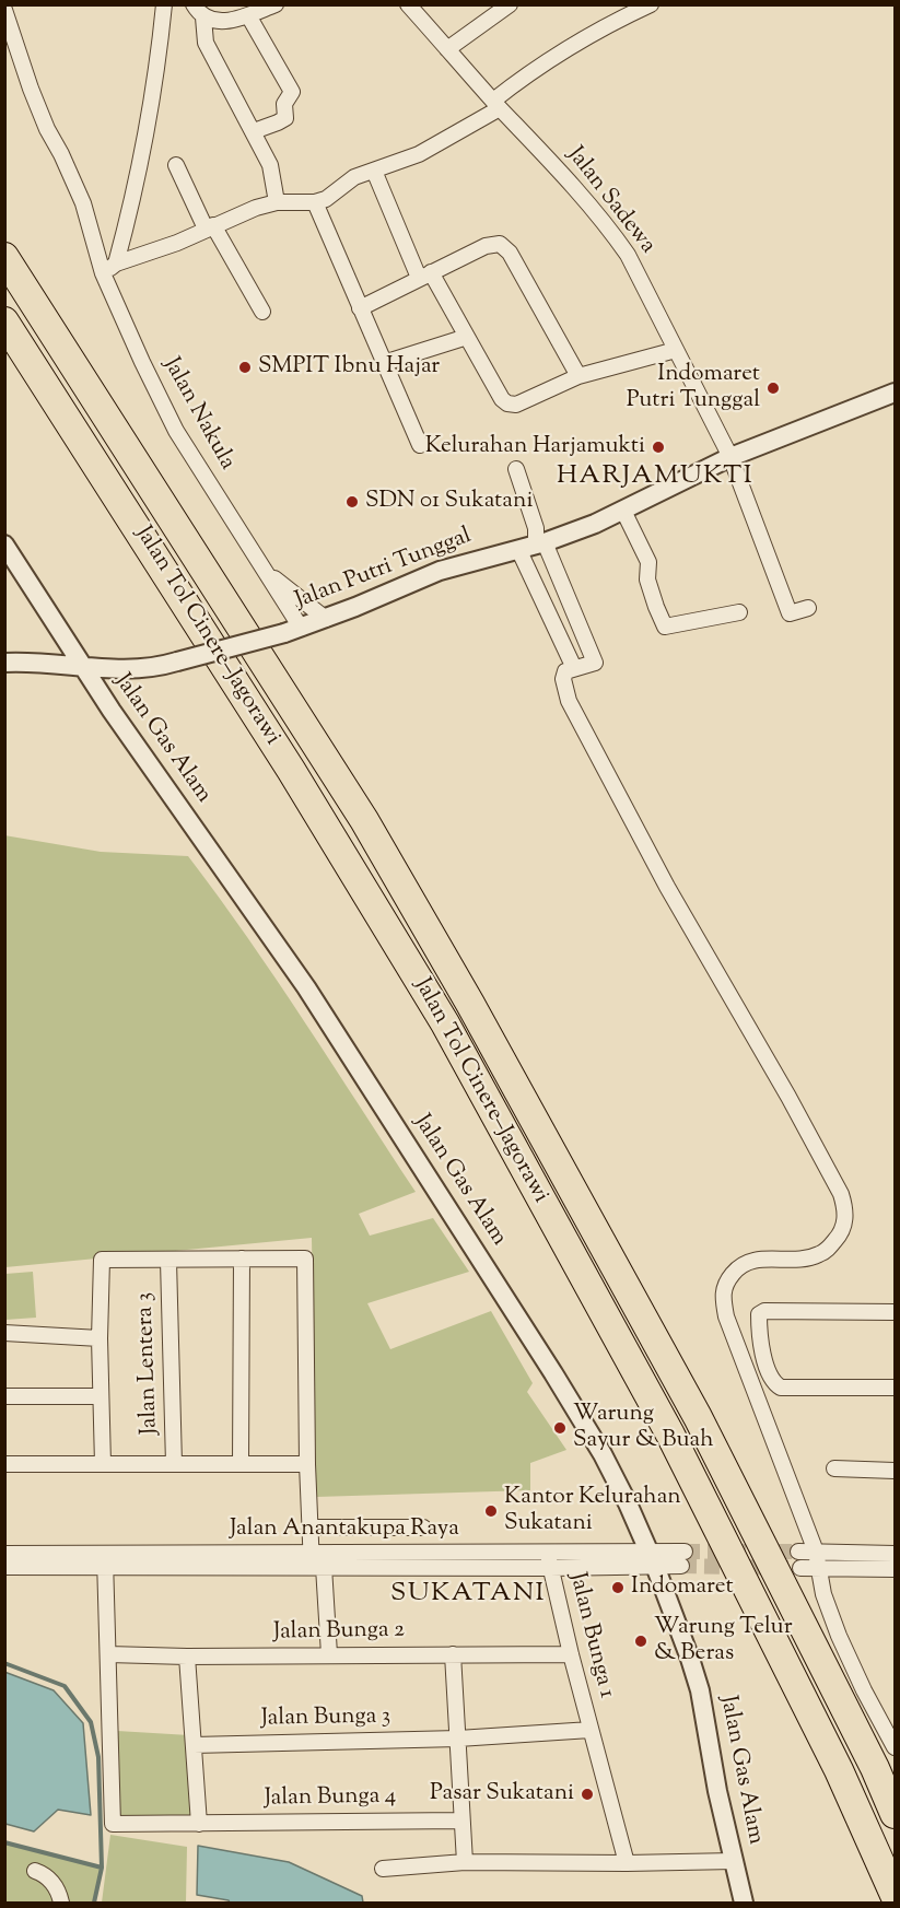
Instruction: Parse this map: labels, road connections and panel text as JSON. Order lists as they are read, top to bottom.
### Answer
{
  "streets": {
    "highway": ["Jalan Tol Cinere–Jagorawi"],
    "street": [
      "Jalan Sadewa",
      "Jalan Nakula",
      "Jalan Putri Tunggal",
      "Jalan Gas Alam",
      "Jalan Lentera 3",
      "Jalan Anantakupa Raya",
      "Jalan Bunga 2",
      "Jalan Bunga 1",
      "Jalan Bunga 3",
      "Jalan Bunga 4"
    ]
  },
  "crossings": [
    ["Jalan Sadewa", "Jalan Putri Tunggal"],
    ["Jalan Nakula", "Jalan Putri Tunggal"],
    ["Jalan Putri Tunggal", "Jalan Gas Alam"],
    ["Jalan Gas Alam", "Jalan Anantakupa Raya"],
    ["Jalan Anantakupa Raya", "Jalan Bunga 1"],
    ["Jalan Bunga 2", "Jalan Bunga 1"],
    ["Jalan Bunga 2", "Jalan Bunga 4"],
    ["Jalan Bunga 1", "Jalan Bunga 3"]
  ],
  "districts": ["HARJAMUKTI", "SUKATANI"],
  "places": [
    "SMPIT Ibnu Hajar",
    "Indomaret Putri Tunggal",
    "Kelurahan Harjamukti",
    "SDN 01 Sukatani",
    "Warung Sayur & Buah",
    "Kantor Kelurahan Sukatani",
    "Indomaret",
    "Warung Telur & Beras",
    "Pasar Sukatani"
  ]
}
